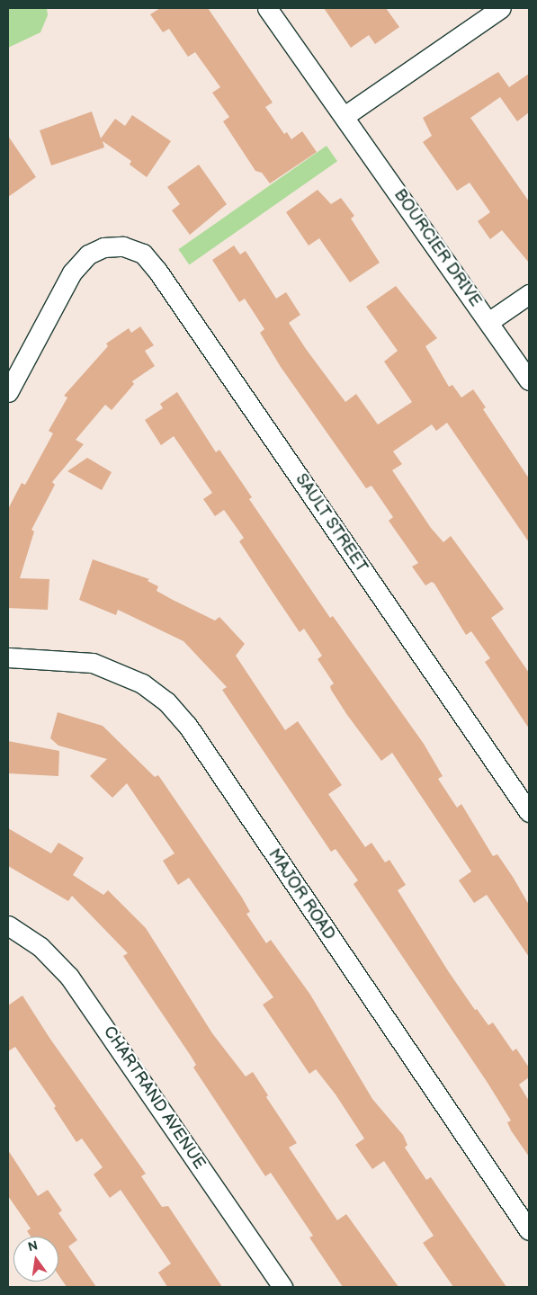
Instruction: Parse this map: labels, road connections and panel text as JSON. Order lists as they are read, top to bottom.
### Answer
{
  "streets": {
    "street": [
      "BOURCIER DRIVE",
      "SAULT STREET",
      "MAJOR ROAD",
      "CHARTRAND AVENUE"
    ]
  },
  "north": "top"
}
